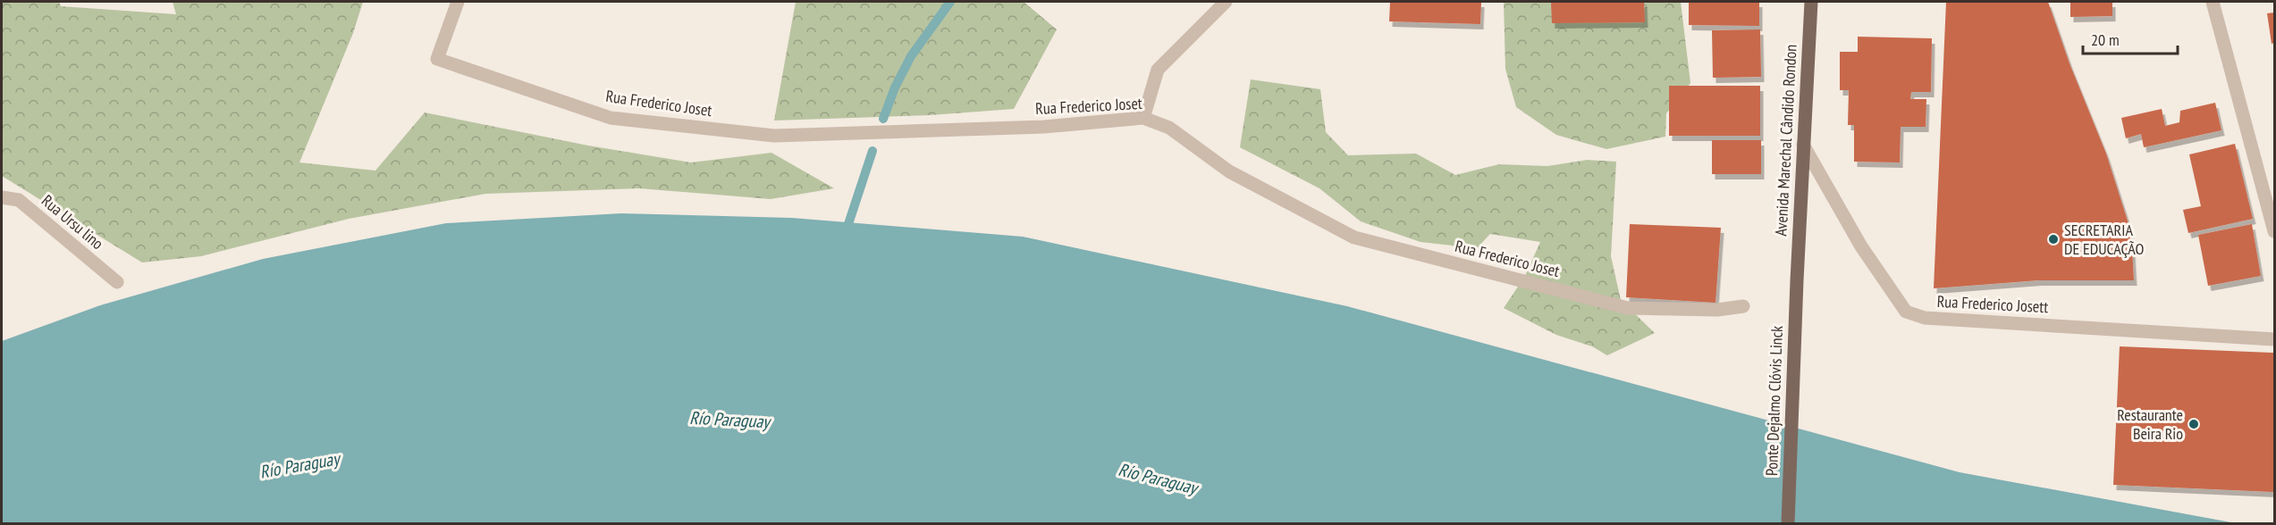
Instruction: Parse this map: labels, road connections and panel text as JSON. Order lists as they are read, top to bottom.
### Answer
{
  "streets": {
    "main road": ["Avenida Marechal Cândido Rondon", "Ponte Dejalmo Clóvis Linck"],
    "street": ["Rua Frederico Joset", "Rua Ursu lino", "Rua Frederico Josett"]
  },
  "crossings": [
    ["Avenida Marechal Cândido Rondon", "Rua Frederico Josett"],
    ["Avenida Marechal Cândido Rondon", "Ponte Dejalmo Clóvis Linck"]
  ],
  "water": ["Río Paraguay"],
  "places": ["SECRETARIA DE EDUCAÇÃO", "Restaurante Beira Rio"],
  "scale_bar": "20 m"
}
